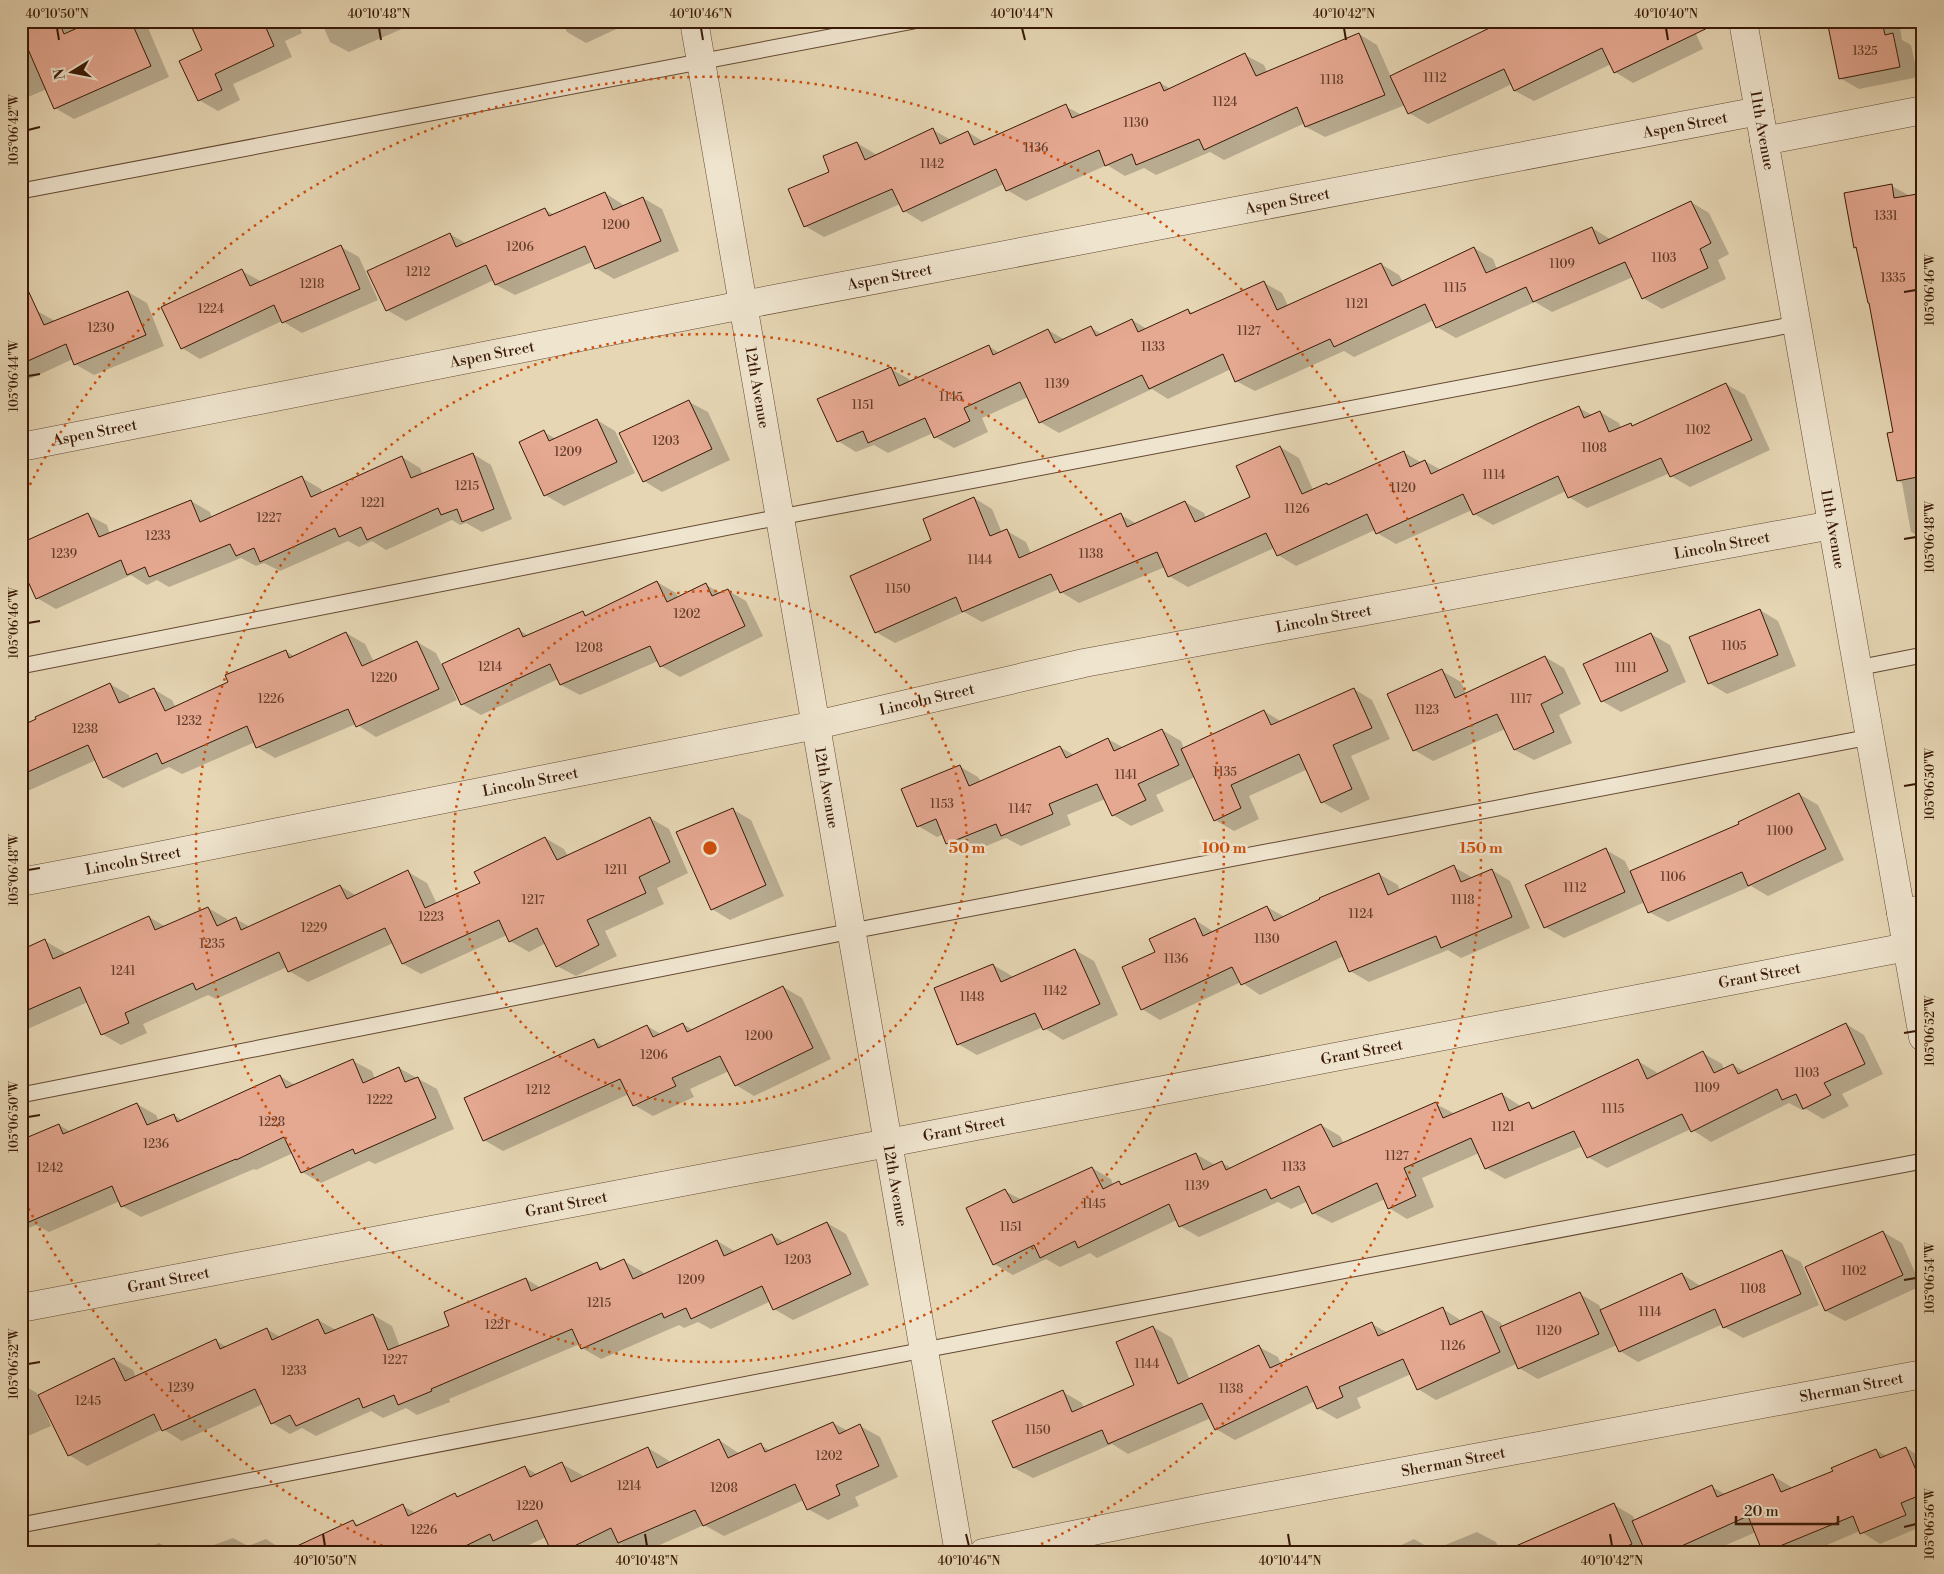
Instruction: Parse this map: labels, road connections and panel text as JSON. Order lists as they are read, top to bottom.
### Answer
{
  "streets": {
    "street": [
      "Aspen Street",
      "11th Avenue",
      "12th Avenue",
      "Lincoln Street",
      "Grant Street",
      "Sherman Street"
    ]
  },
  "crossings": [
    ["Aspen Street", "11th Avenue"],
    ["Aspen Street", "12th Avenue"],
    ["11th Avenue", "Lincoln Street"],
    ["11th Avenue", "Grant Street"],
    ["12th Avenue", "Lincoln Street"],
    ["12th Avenue", "Grant Street"]
  ],
  "house_numbers": [
    "1325",
    "1112",
    "1118",
    "1124",
    "1130",
    "1136",
    "1142",
    "1331",
    "1200",
    "1206",
    "1103",
    "1109",
    "1212",
    "1335",
    "1218",
    "1115",
    "1121",
    "1224",
    "1230",
    "1127",
    "1133",
    "1139",
    "1145",
    "1151",
    "1102",
    "1203",
    "1108",
    "1209",
    "1114",
    "1215",
    "1120",
    "1221",
    "1126",
    "1227",
    "1233",
    "1239",
    "1138",
    "1144",
    "1150",
    "1202",
    "1105",
    "1208",
    "1214",
    "1111",
    "1220",
    "1226",
    "1117",
    "1123",
    "1232",
    "1238",
    "1135",
    "1141",
    "1153",
    "1147",
    "1100",
    "1211",
    "1106",
    "1112",
    "1217",
    "1118",
    "1124",
    "1223",
    "1229",
    "1130",
    "1235",
    "1136",
    "1241",
    "1142",
    "1148",
    "1200",
    "1206",
    "1103",
    "1109",
    "1212",
    "1222",
    "1115",
    "1228",
    "1121",
    "1236",
    "1127",
    "1133",
    "1242",
    "1139",
    "1145",
    "1151",
    "1203",
    "1102",
    "1209",
    "1108",
    "1215",
    "1114",
    "1221",
    "1120",
    "1126",
    "1227",
    "1144",
    "1233",
    "1239",
    "1138",
    "1245",
    "1150",
    "1202",
    "1214",
    "1208",
    "1220",
    "1226"
  ],
  "scale_bar": "20 m",
  "north": "left",
  "coordinates": [
    "40°10'50\"N",
    "40°10'48\"N",
    "40°10'46\"N",
    "40°10'44\"N",
    "40°10'42\"N",
    "40°10'40\"N",
    "105°06'42\"W",
    "105°06'46\"W",
    "105°06'44\"W",
    "105°06'48\"W",
    "105°06'50\"W",
    "105°06'52\"W",
    "105°06'54\"W",
    "105°06'56\"W"
  ],
  "rings": ["50 m", "100 m", "150 m"]
}
